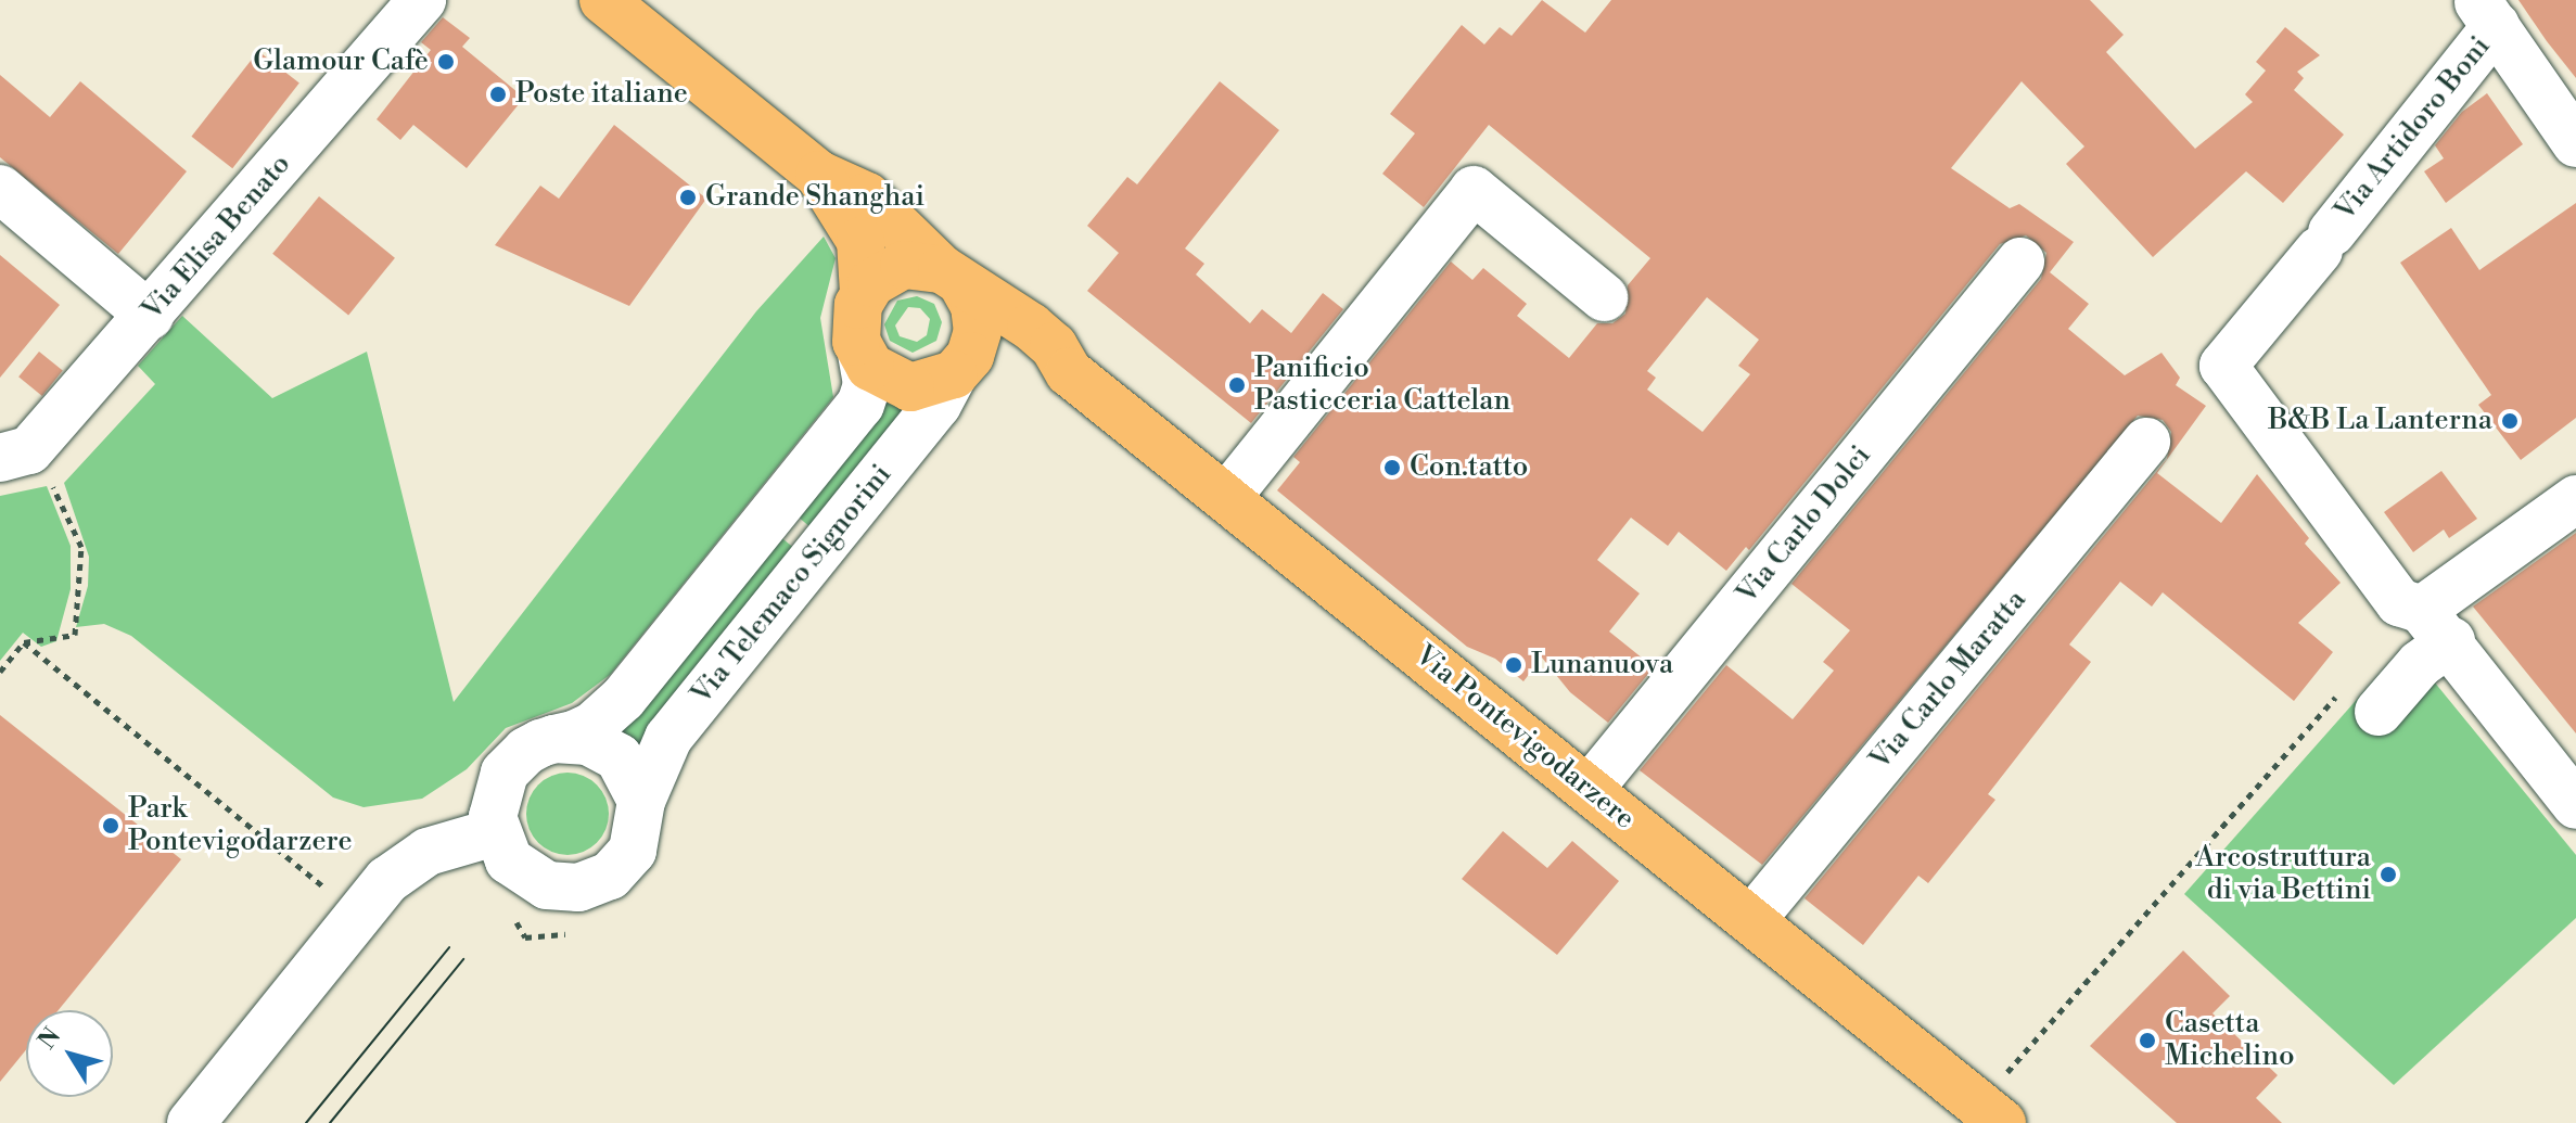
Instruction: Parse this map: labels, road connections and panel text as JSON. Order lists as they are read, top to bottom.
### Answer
{
  "streets": {
    "main road": ["Via Pontevigodarzere"],
    "street": [
      "Via Artidoro Boni",
      "Via Elisa Benato",
      "Via Carlo Dolci",
      "Via Telemaco Signorini",
      "Via Carlo Maratta"
    ]
  },
  "crossings": [
    ["Via Carlo Dolci", "Via Pontevigodarzere"],
    ["Via Telemaco Signorini", "Via Pontevigodarzere"],
    ["Via Carlo Maratta", "Via Pontevigodarzere"]
  ],
  "places": [
    "Glamour Cafè",
    "Poste italiane",
    "Grande Shanghai",
    "Panificio Pasticceria Cattelan",
    "B&B La Lanterna",
    "Con.tatto",
    "Lunanuova",
    "Park Pontevigodarzere",
    "Arcostruttura di via Bettini",
    "Casetta Michelino"
  ],
  "north": "top left"
}
